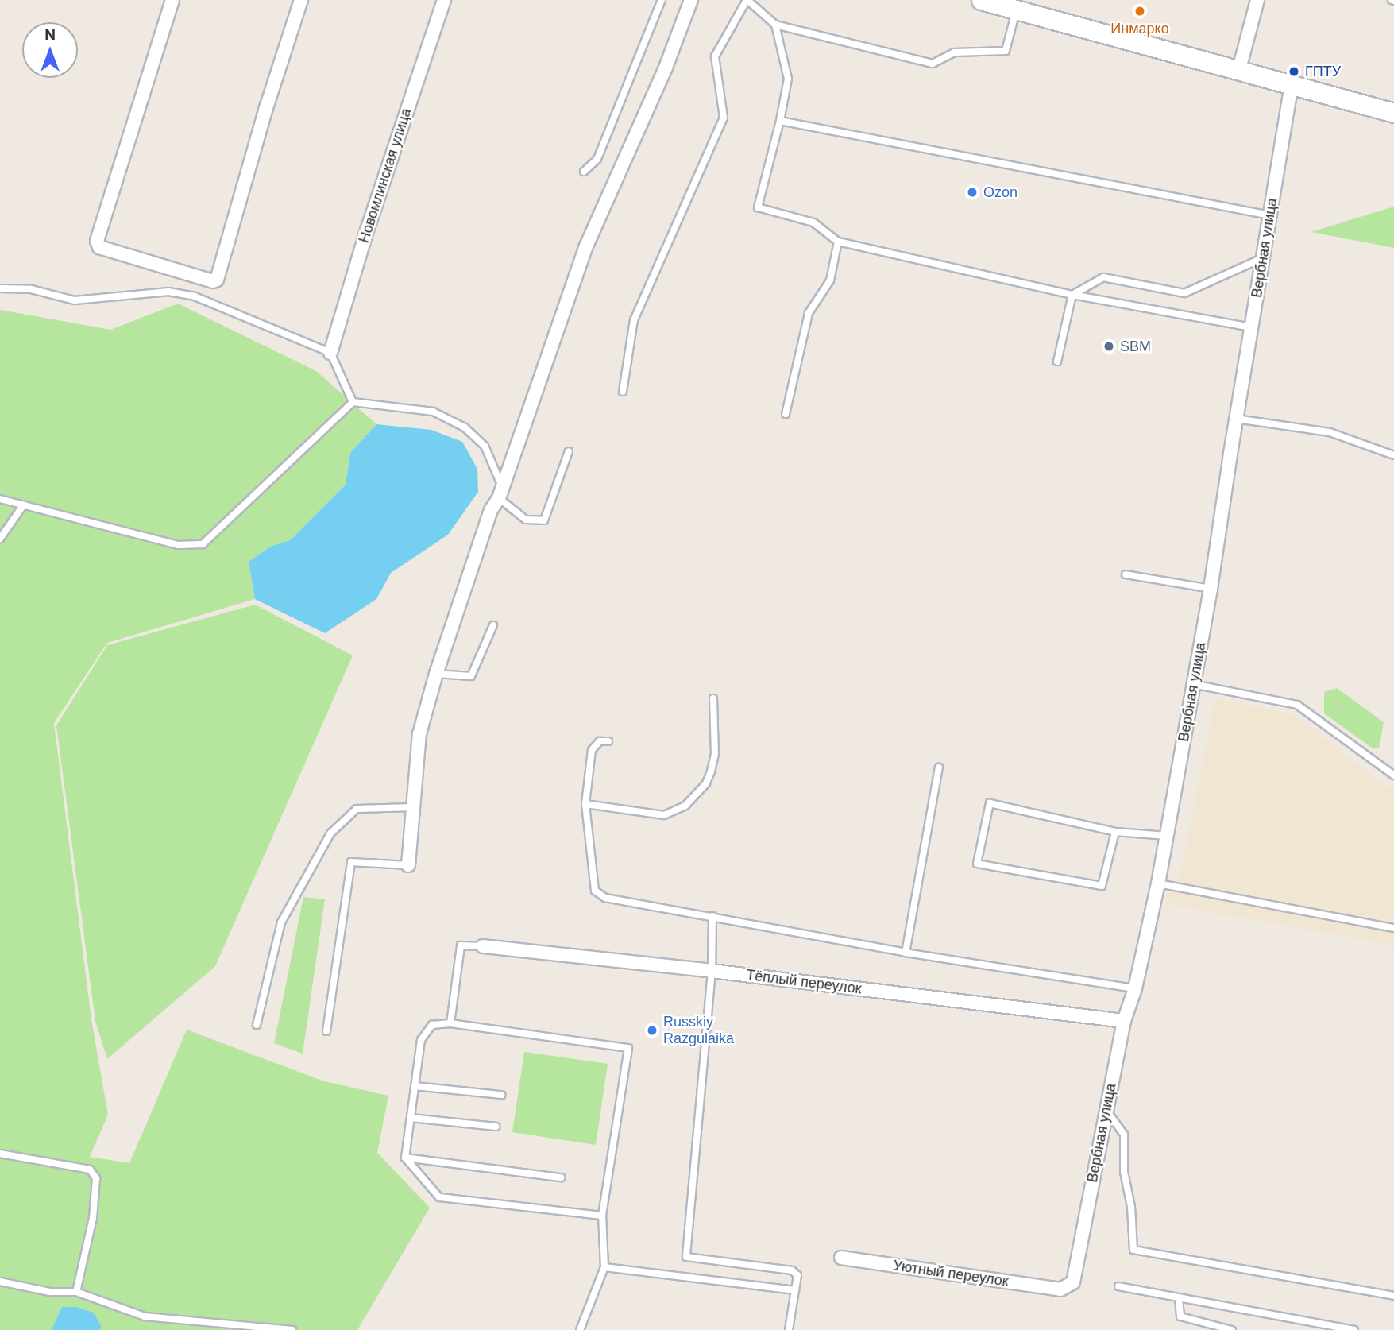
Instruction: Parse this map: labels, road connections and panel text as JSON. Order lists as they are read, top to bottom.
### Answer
{
  "streets": {
    "street": [
      "Новомлинская улица",
      "Вербная улица",
      "Тёплый переулок",
      "Уютный переулок"
    ]
  },
  "crossings": [
    ["Вербная улица", "Тёплый переулок"],
    ["Вербная улица", "Уютный переулок"]
  ],
  "places": [
    "Инмарко",
    "ГПТУ",
    "Ozon",
    "SBM",
    "Russkiy Razgulaika"
  ],
  "north": "top"
}
